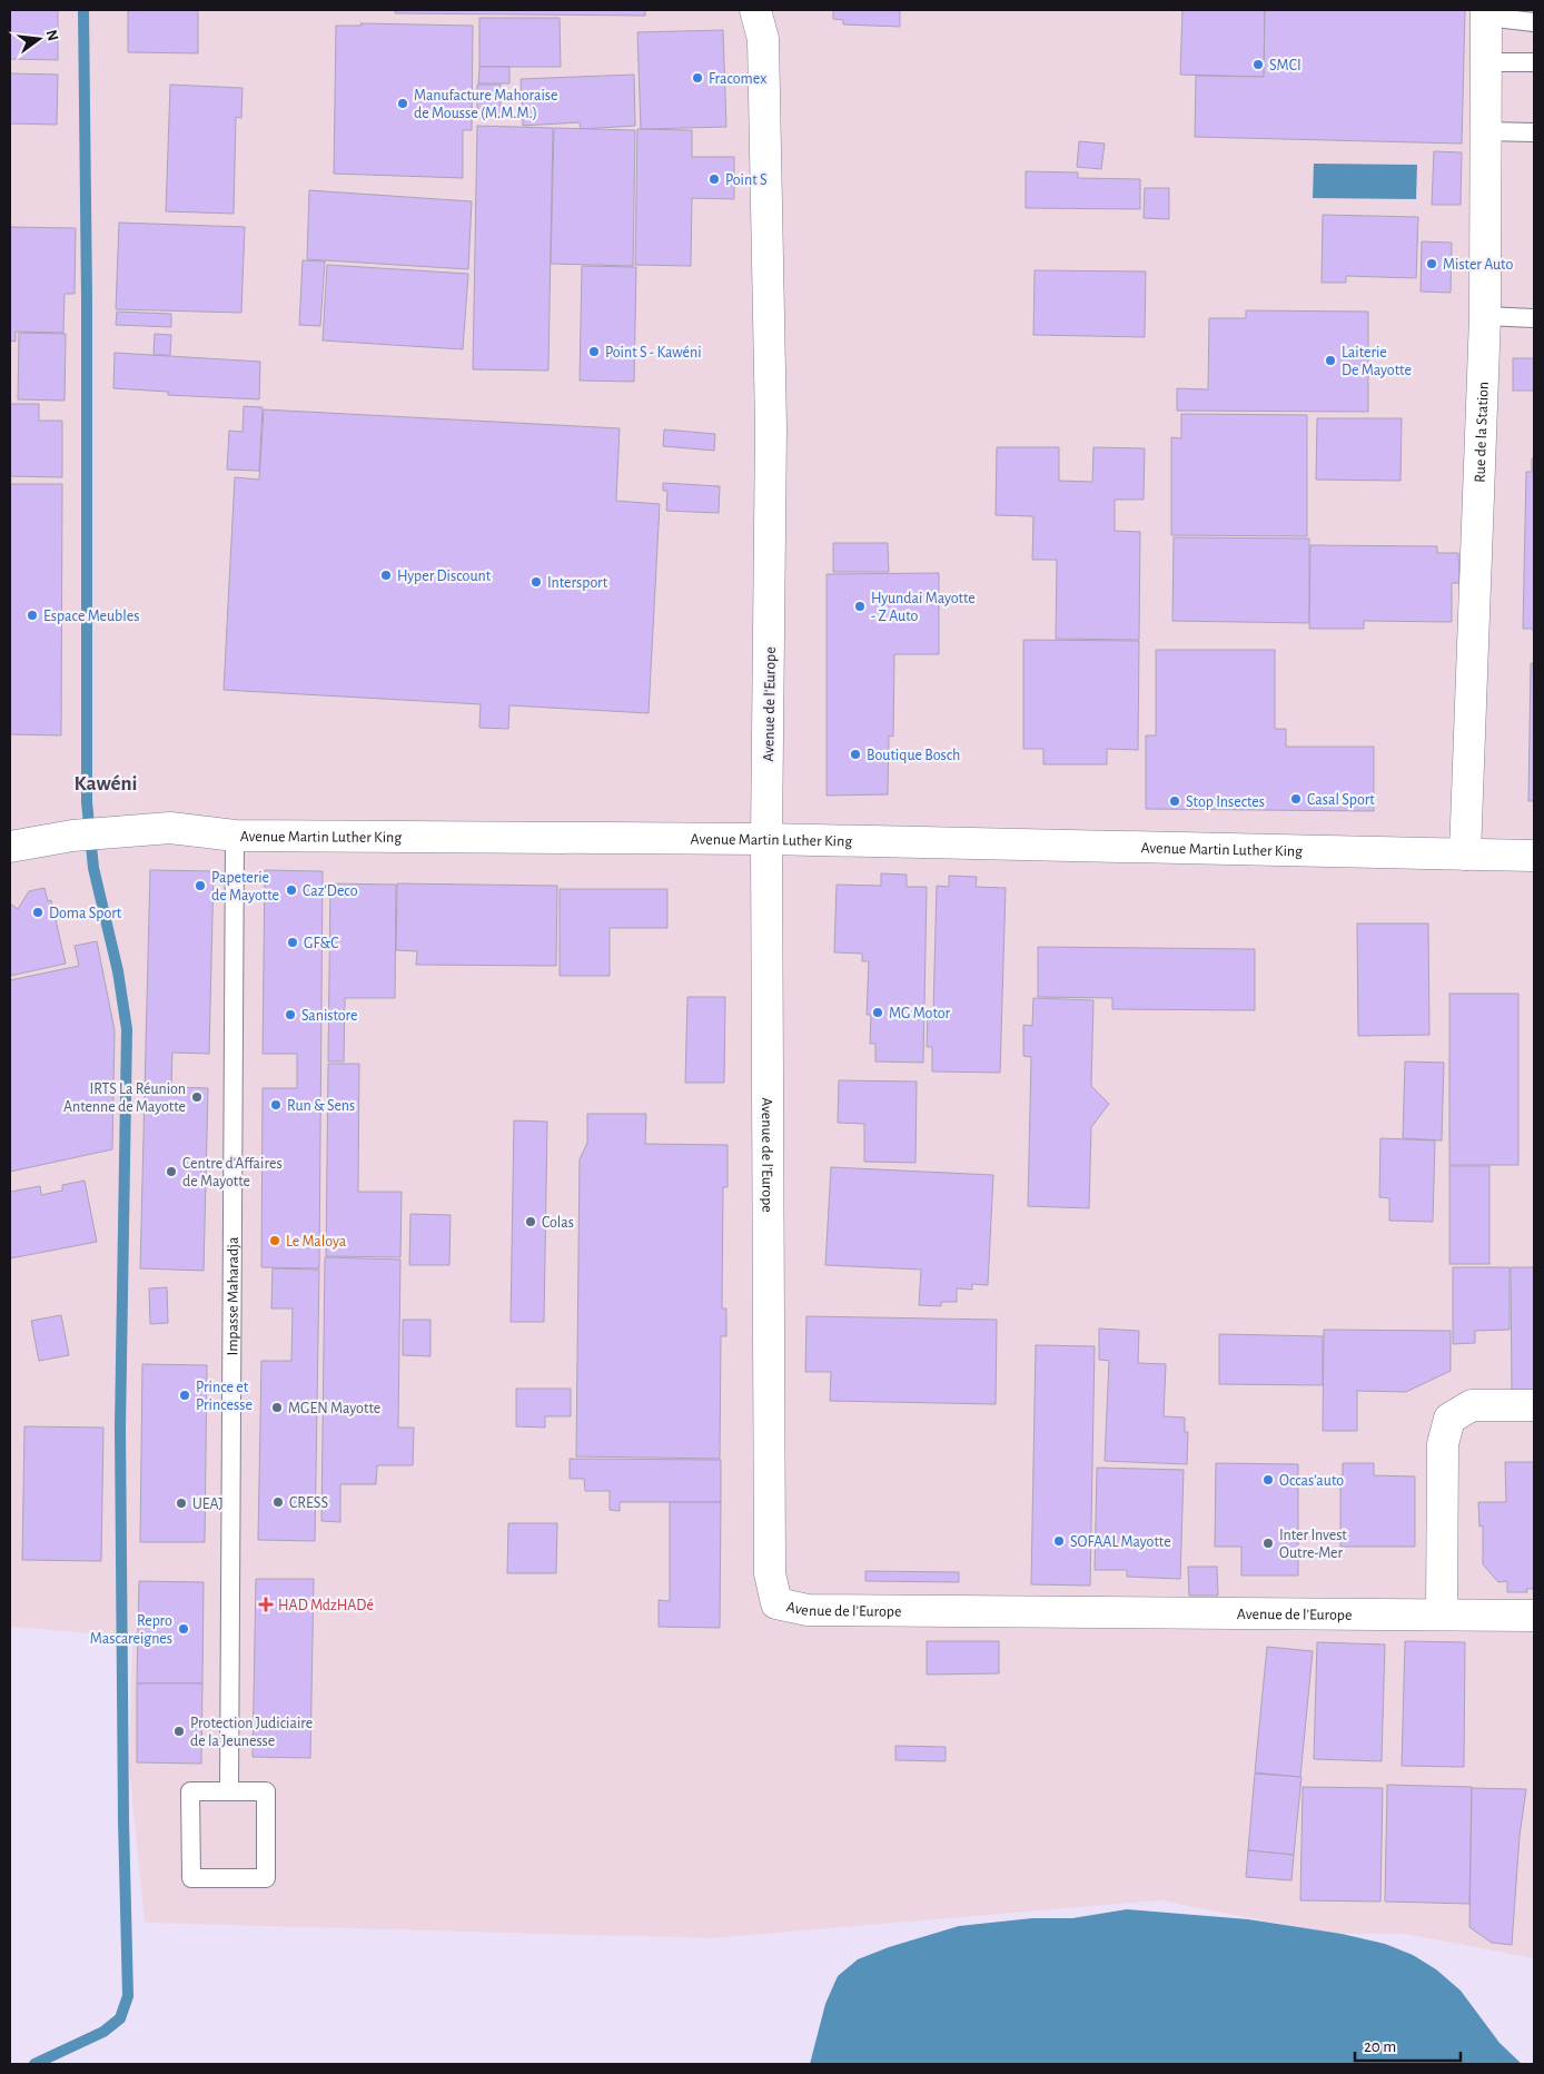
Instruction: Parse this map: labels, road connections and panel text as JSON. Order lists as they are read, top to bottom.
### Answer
{
  "streets": {
    "street": ["Rue de la Station", "Avenue de l’Europe", "Avenue Martin Luther King"],
    "lane": ["Impasse Maharadja"]
  },
  "crossings": [
    ["Rue de la Station", "Avenue Martin Luther King"],
    ["Avenue de l’Europe", "Avenue Martin Luther King"],
    ["Avenue Martin Luther King", "Impasse Maharadja"]
  ],
  "districts": ["Kawéni"],
  "places": {
    "other": [
      "SMCI",
      "Fracomex",
      "Manufacture Mahoraise de Mousse (M.M.M.)",
      "Point S",
      "Mister Auto",
      "Point S - Kawéni",
      "Laiterie De Mayotte",
      "Hyper Discount",
      "Intersport",
      "Hyundai Mayotte - Z Auto",
      "Espace Meubles",
      "Boutique Bosch",
      "Casal Sport",
      "Stop Insectes",
      "Papeterie de Mayotte",
      "Caz'Deco",
      "Doma Sport",
      "GF&C",
      "MG Motor",
      "Sanistore",
      "IRTS La Réunion Antenne de Mayotte",
      "Run & Sens",
      "Centre d'Affaires de Mayotte",
      "Colas",
      "Le Maloya",
      "Prince et Princesse",
      "MGEN Mayotte",
      "Occas’auto",
      "CRESS",
      "UEAJ",
      "SOFAAL Mayotte",
      "Inter Invest Outre-Mer",
      "Repro Mascareignes",
      "Protection Judiciaire de la Jeunesse"
    ],
    "health": ["HAD MdzHADé"]
  },
  "scale_bar": "20 m",
  "north": "right"
}
